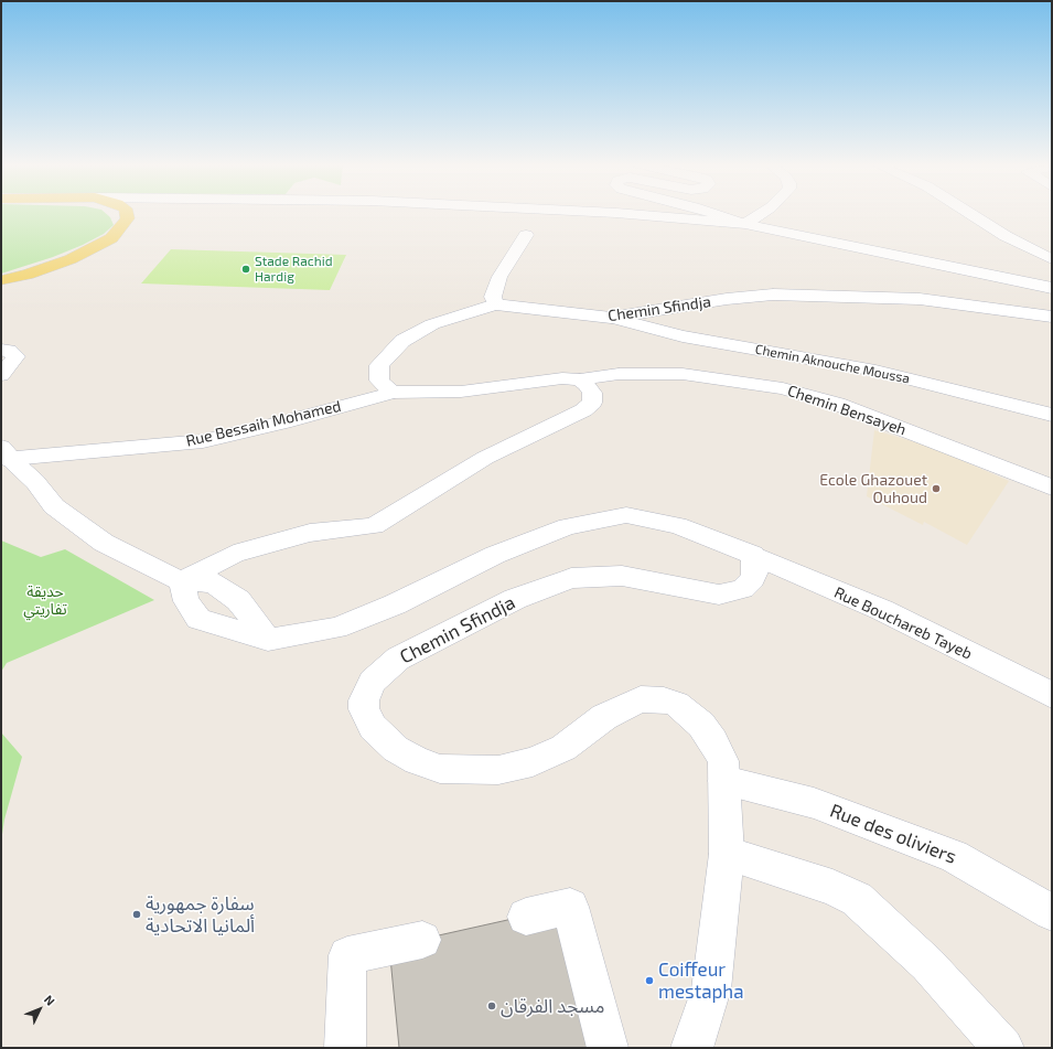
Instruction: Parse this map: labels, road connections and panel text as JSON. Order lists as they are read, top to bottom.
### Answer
{
  "streets": {
    "street": [
      "Chemin Sfindja",
      "Chemin Aknouche Moussa",
      "Chemin Bensayeh",
      "Rue Bessaih Mohamed",
      "Rue Bouchareb Tayeb",
      "Rue des oliviers"
    ]
  },
  "crossings": [
    ["Chemin Sfindja", "Chemin Aknouche Moussa"],
    ["Chemin Sfindja", "Rue Bessaih Mohamed"],
    ["Chemin Sfindja", "Rue Bouchareb Tayeb"],
    ["Chemin Sfindja", "Rue des oliviers"]
  ],
  "parks": ["حديقة تفاريتي"],
  "places": [
    "Stade Rachid Hardig",
    "Ecole Ghazouet Ouhoud",
    "سفارة جمهورية ألمانيا الاتحادية",
    "Coiffeur mestapha",
    "مسجد الفرقان"
  ],
  "north": "top right"
}
